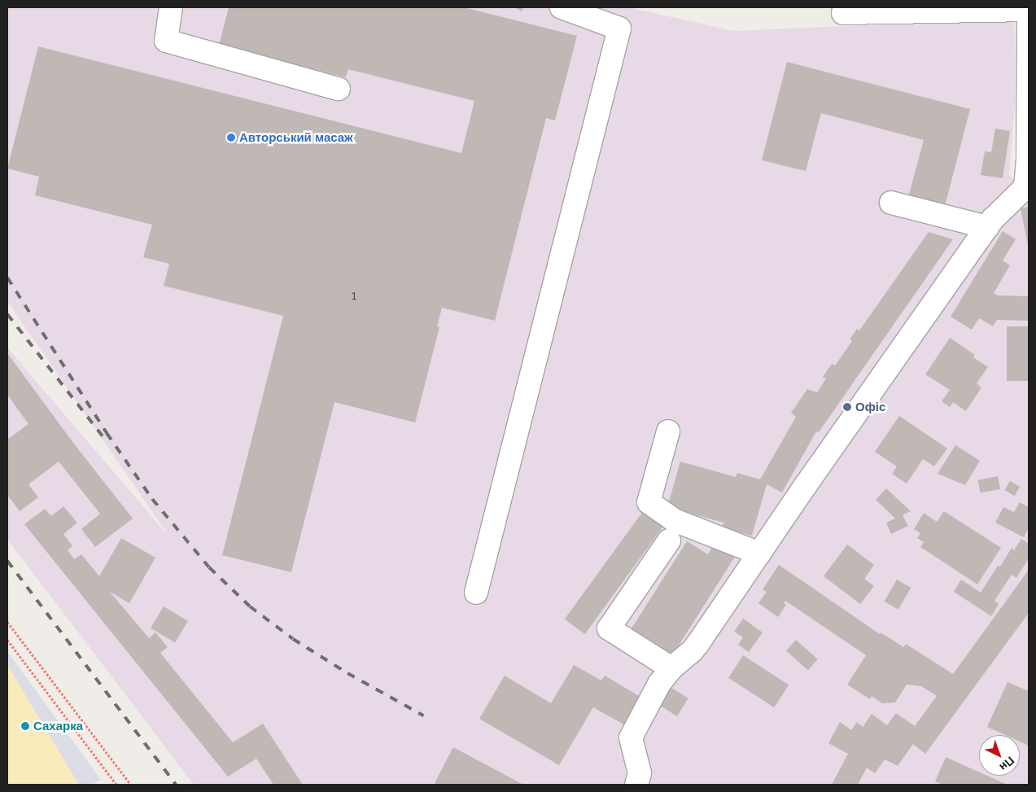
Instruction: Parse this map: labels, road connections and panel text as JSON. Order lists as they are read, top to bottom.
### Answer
{
  "places": ["Авторський масаж", "Офіс", "Сахарка"],
  "house_numbers": ["1"],
  "north": "bottom right"
}
